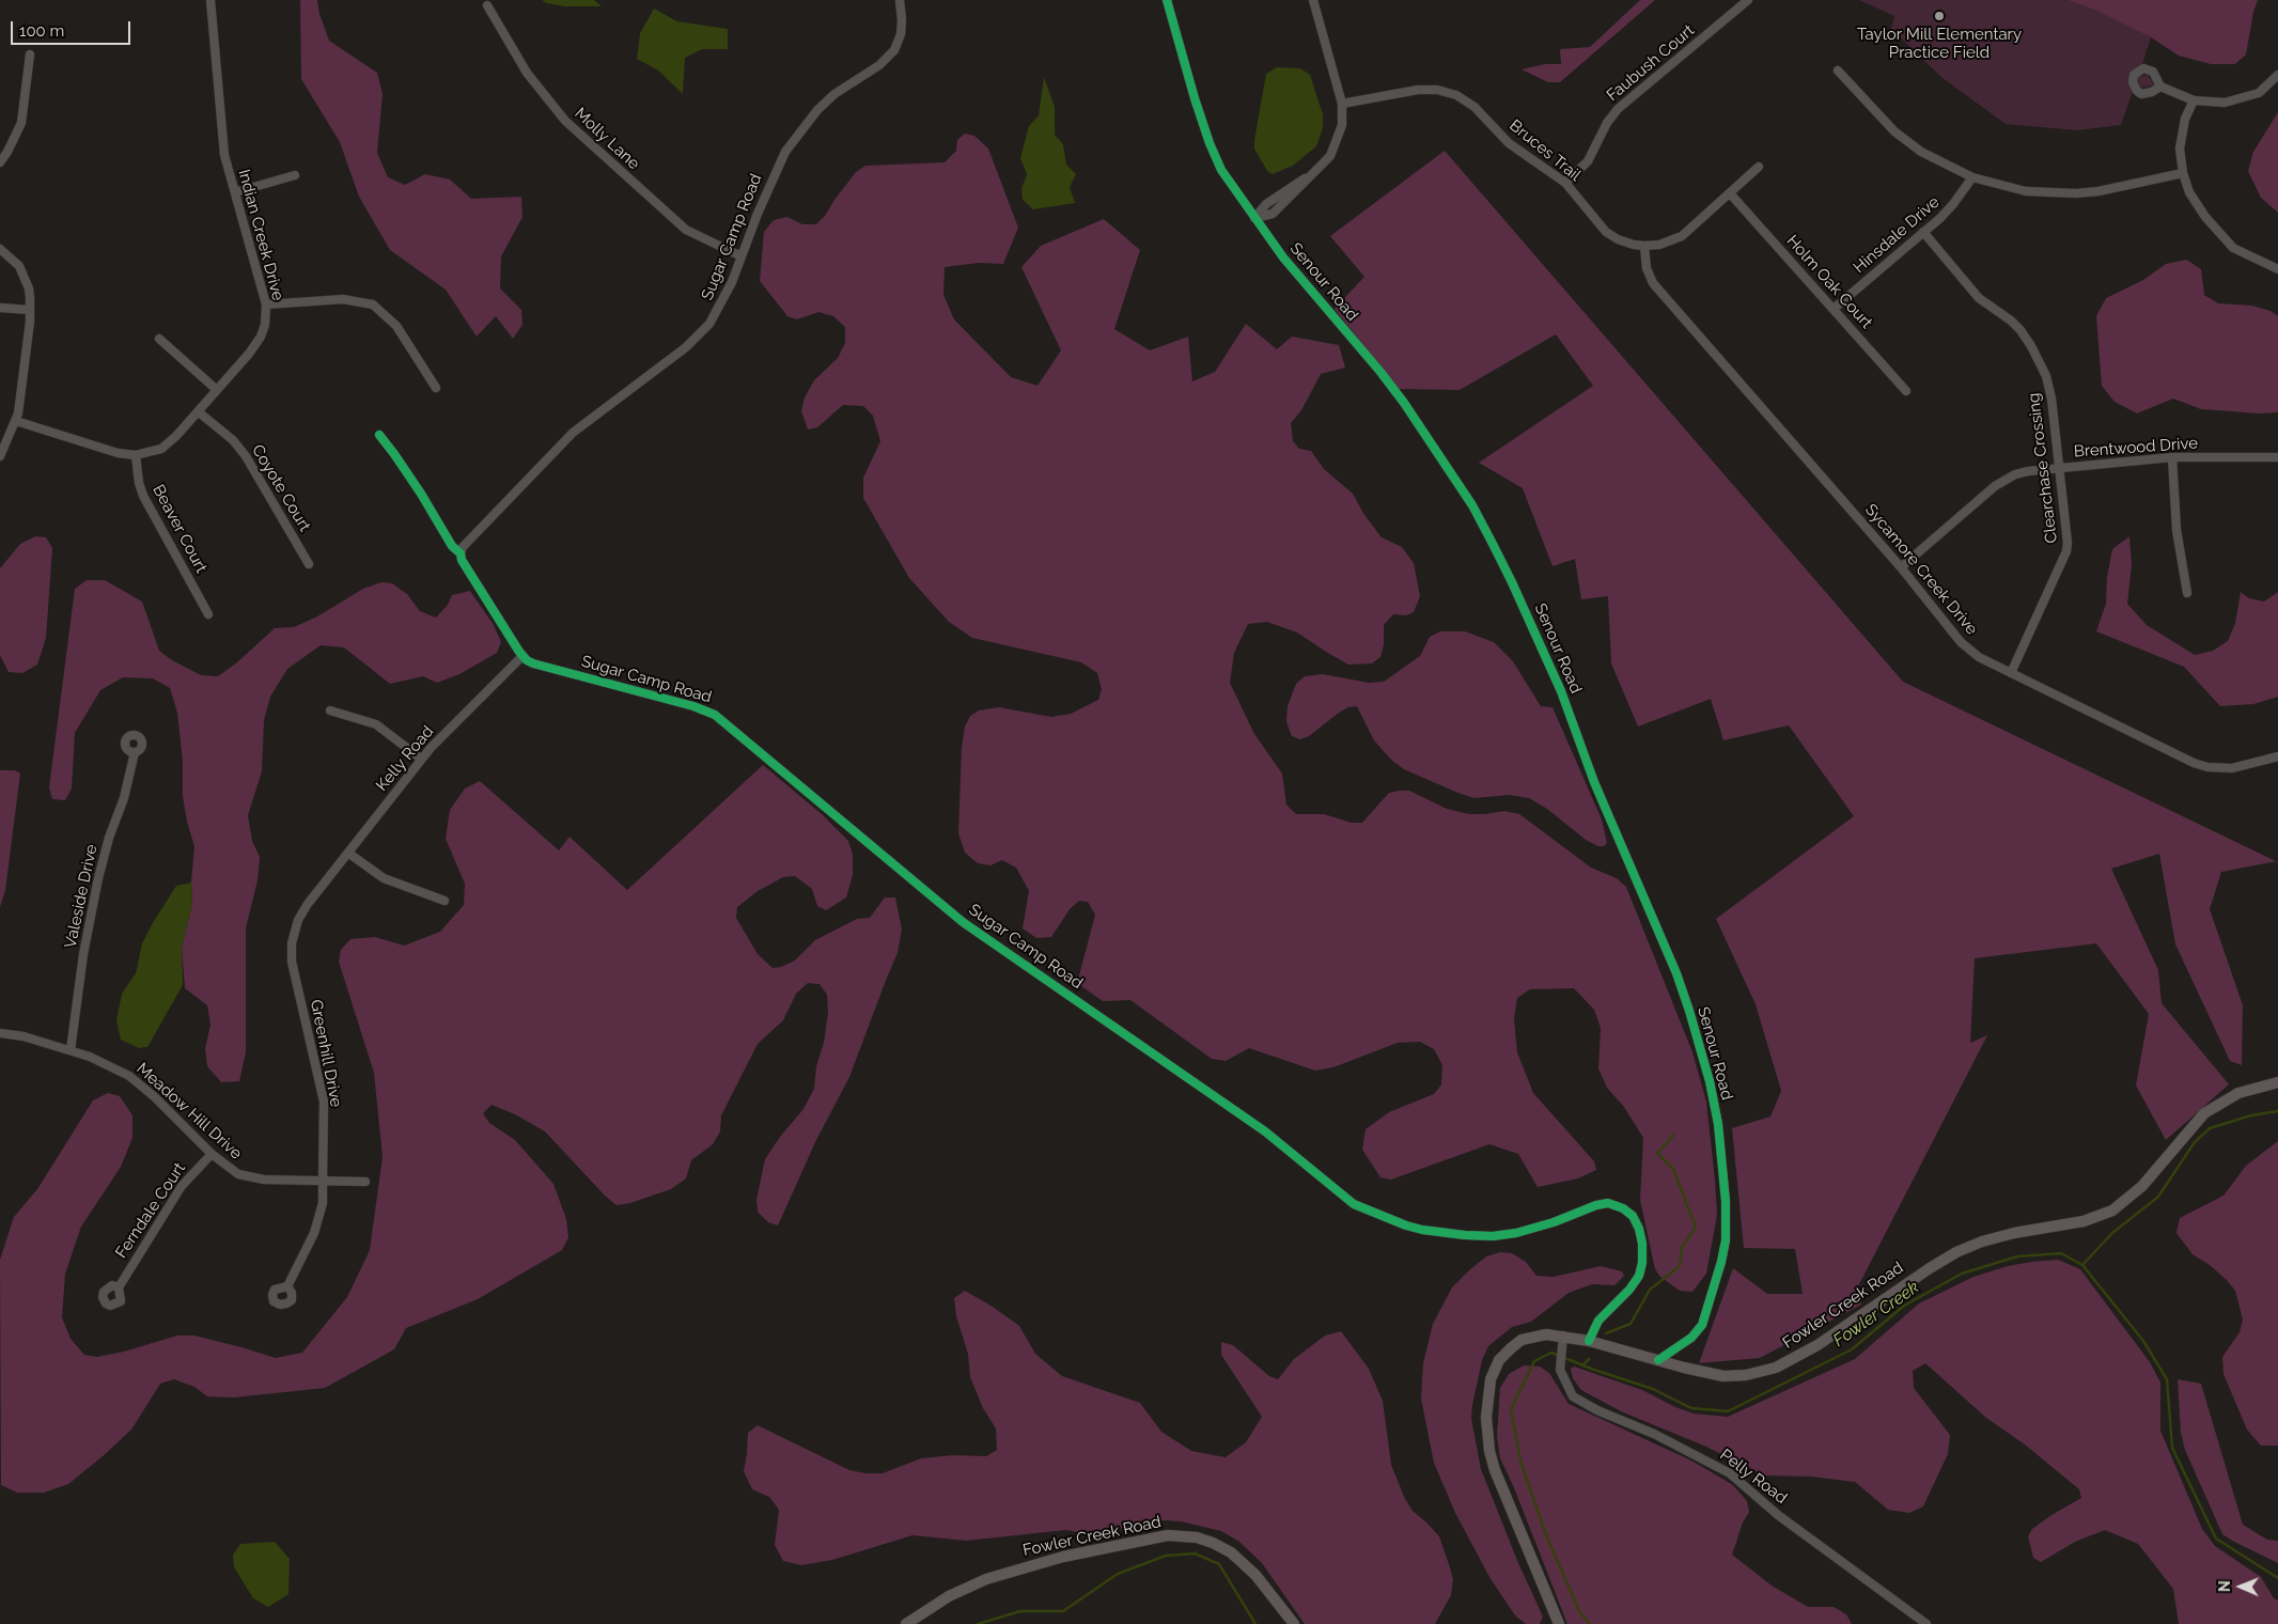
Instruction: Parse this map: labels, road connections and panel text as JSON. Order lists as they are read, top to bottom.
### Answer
{
  "streets": {
    "main road": ["Fowler Creek Road"],
    "street": [
      "Faubush Court",
      "Molly Lane",
      "Bruces Trail",
      "Indian Creek Drive",
      "Hinsdale Drive",
      "Sugar Camp Road",
      "Senour Road",
      "Holm Oak Court",
      "Brentwood Drive",
      "Clearchase Crossing",
      "Coyote Court",
      "Beaver Court",
      "Sycamore Creek Drive",
      "Kelly Road",
      "Valeside Drive",
      "Greenhill Drive",
      "Meadow Hill Drive",
      "Ferndale Court",
      "Pelly Road"
    ]
  },
  "crossings": [
    ["Faubush Court", "Bruces Trail"],
    ["Molly Lane", "Sugar Camp Road"],
    ["Bruces Trail", "Holm Oak Court"],
    ["Bruces Trail", "Sycamore Creek Drive"],
    ["Indian Creek Drive", "Coyote Court"],
    ["Indian Creek Drive", "Beaver Court"],
    ["Hinsdale Drive", "Holm Oak Court"],
    ["Hinsdale Drive", "Clearchase Crossing"],
    ["Sugar Camp Road", "Kelly Road"],
    ["Sugar Camp Road", "Fowler Creek Road"],
    ["Senour Road", "Fowler Creek Road"],
    ["Brentwood Drive", "Clearchase Crossing"],
    ["Brentwood Drive", "Sycamore Creek Drive"],
    ["Clearchase Crossing", "Sycamore Creek Drive"],
    ["Kelly Road", "Greenhill Drive"],
    ["Valeside Drive", "Meadow Hill Drive"],
    ["Greenhill Drive", "Meadow Hill Drive"],
    ["Meadow Hill Drive", "Ferndale Court"],
    ["Fowler Creek Road", "Pelly Road"]
  ],
  "water": ["Fowler Creek"],
  "places": ["Taylor Mill Elementary Practice Field"],
  "scale_bar": "100 m",
  "north": "left"
}
